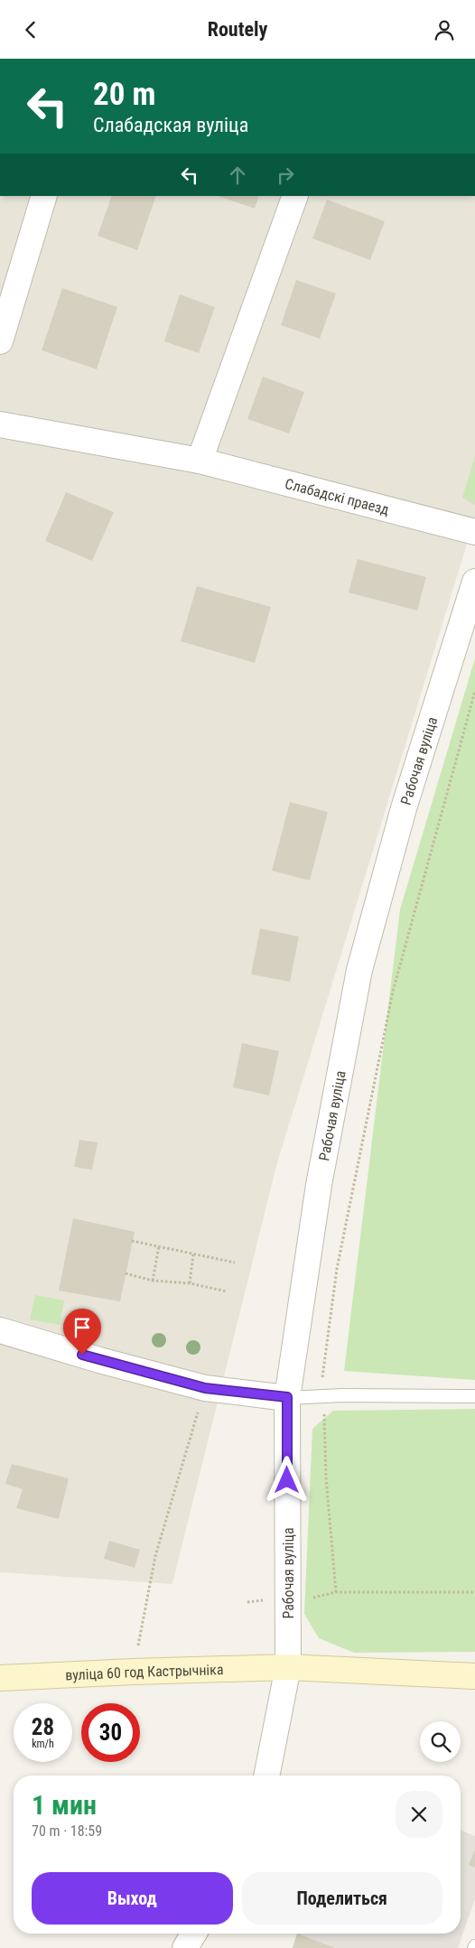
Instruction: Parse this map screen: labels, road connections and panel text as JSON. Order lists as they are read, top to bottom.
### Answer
{
  "streets": {
    "street": ["Слабадскі праезд", "Рабочая вуліца", "вуліца 60 год Кастрычніка"]
  },
  "crossings": [
    ["Рабочая вуліца", "вуліца 60 год Кастрычніка"]
  ],
  "page": {
    "header": "Routely",
    "turn": ["20 m", "Слабадская вуліца"],
    "speed": "28 km/h",
    "limit": "30",
    "heading": ["1 мин", "70 m · 18:59"],
    "buttons": ["Выход", "Поделиться"]
  }
}
